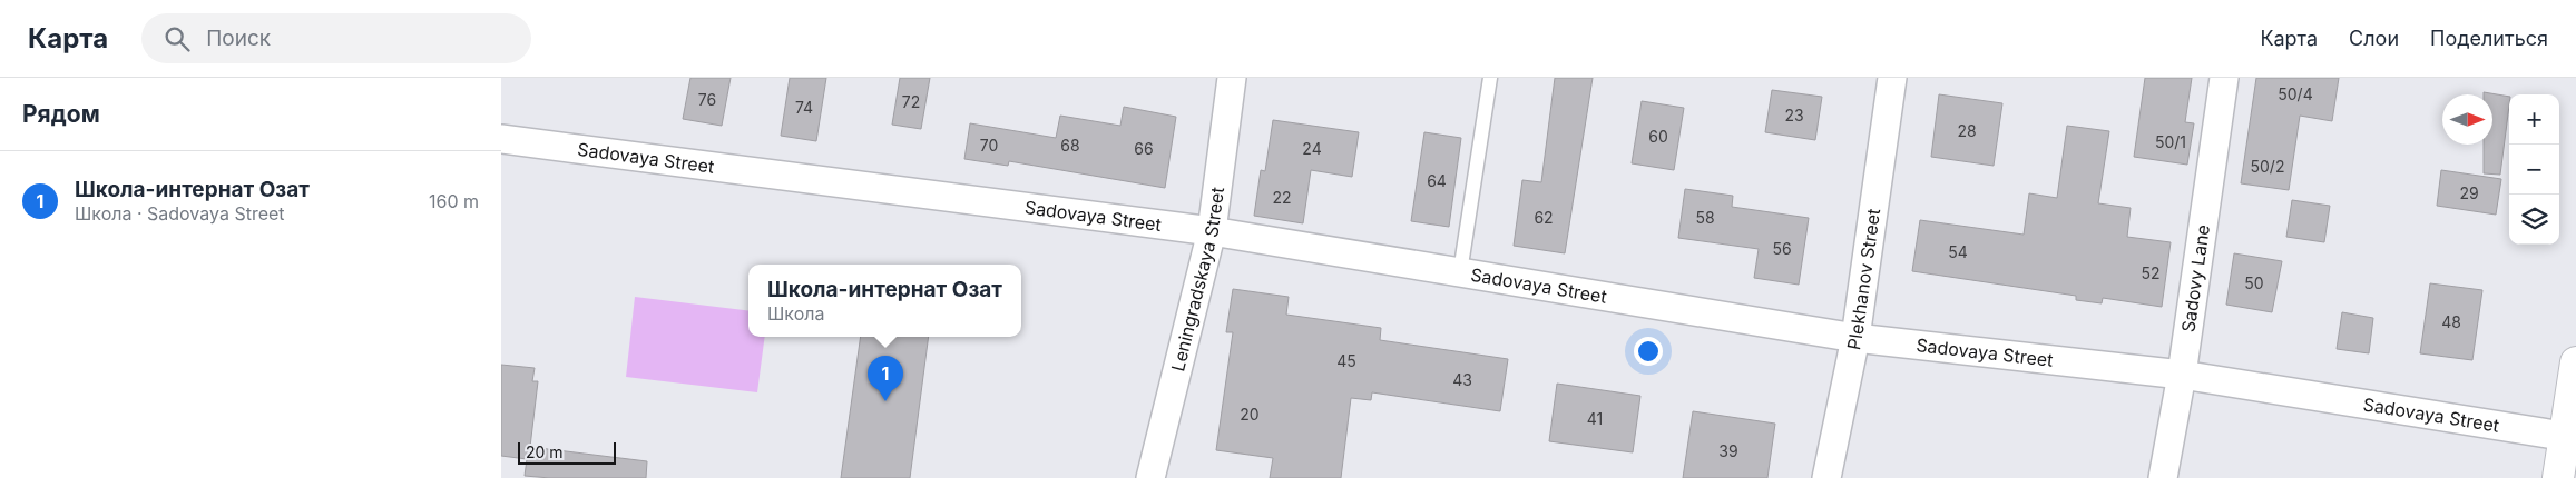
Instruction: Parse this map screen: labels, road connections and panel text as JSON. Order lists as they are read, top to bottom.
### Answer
{
  "streets": {
    "street": [
      "Sadovaya Street",
      "Sadovy Lane",
      "Leningradskaya Street",
      "Plekhanov Street"
    ]
  },
  "crossings": [
    ["Sadovaya Street", "Sadovy Lane"],
    ["Sadovaya Street", "Leningradskaya Street"],
    ["Sadovaya Street", "Plekhanov Street"]
  ],
  "house_numbers": [
    "50/4",
    "76",
    "72",
    "74",
    "23",
    "28",
    "60",
    "50/1",
    "70",
    "68",
    "66",
    "24",
    "50/2",
    "64",
    "29",
    "22",
    "62",
    "58",
    "56",
    "54",
    "52",
    "50",
    "48",
    "45",
    "43",
    "20",
    "41",
    "39"
  ],
  "scale_bar": "20 m",
  "north": "right",
  "page": {
    "header": "Карта",
    "search": "Поиск",
    "nav": ["Карта", "Слои", "Поделиться"],
    "heading": "Рядом",
    "map_buttons": ["+", "−"],
    "list": [
      {
        "mark": "1",
        "name": "Школа-интернат Озат",
        "note": "Школа · Sadovaya Street",
        "value": "160 m"
      }
    ],
    "popup": ["Школа-интернат Озат", "Школа"],
    "pins": "1",
    "scale": "20 m"
  }
}
